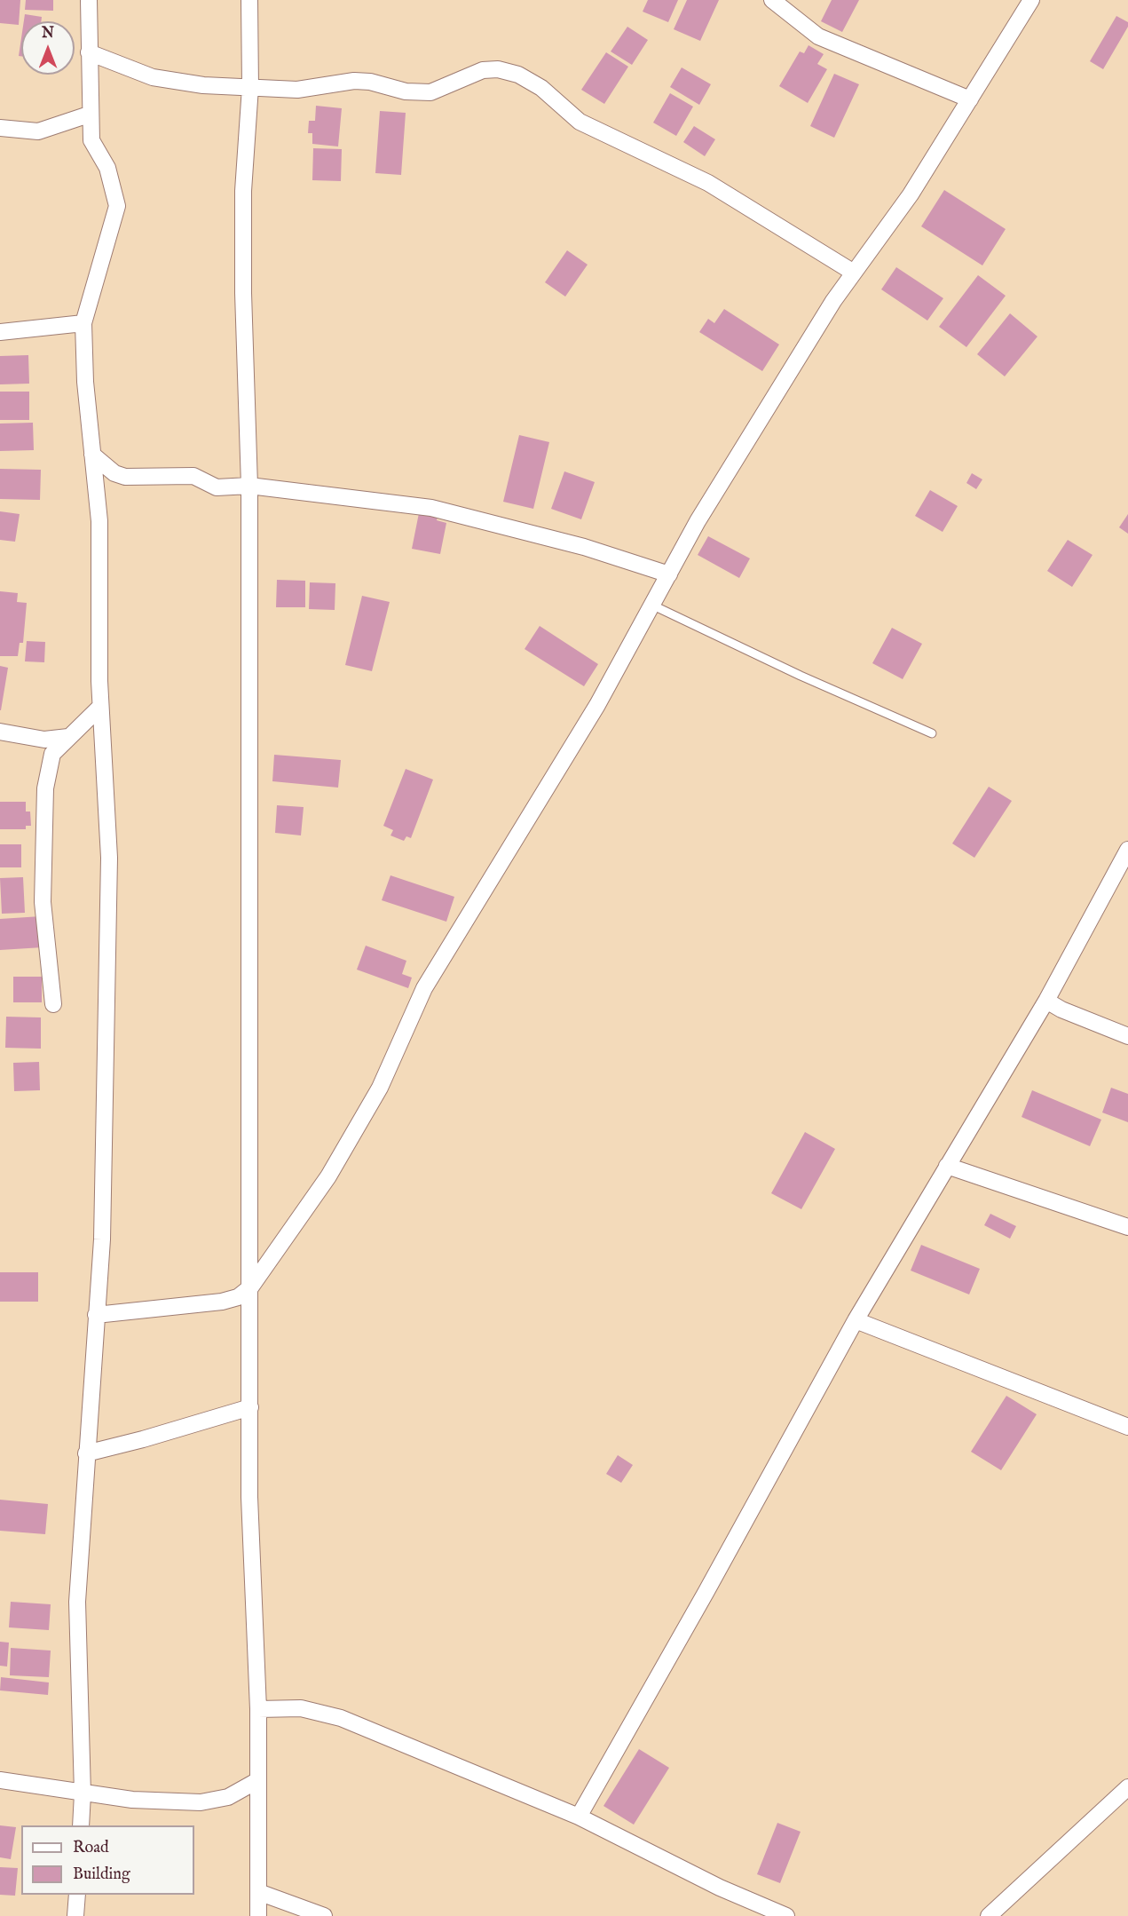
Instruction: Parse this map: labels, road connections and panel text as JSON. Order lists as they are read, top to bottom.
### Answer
{
  "legend": ["Road", "Building"],
  "north": "top"
}
